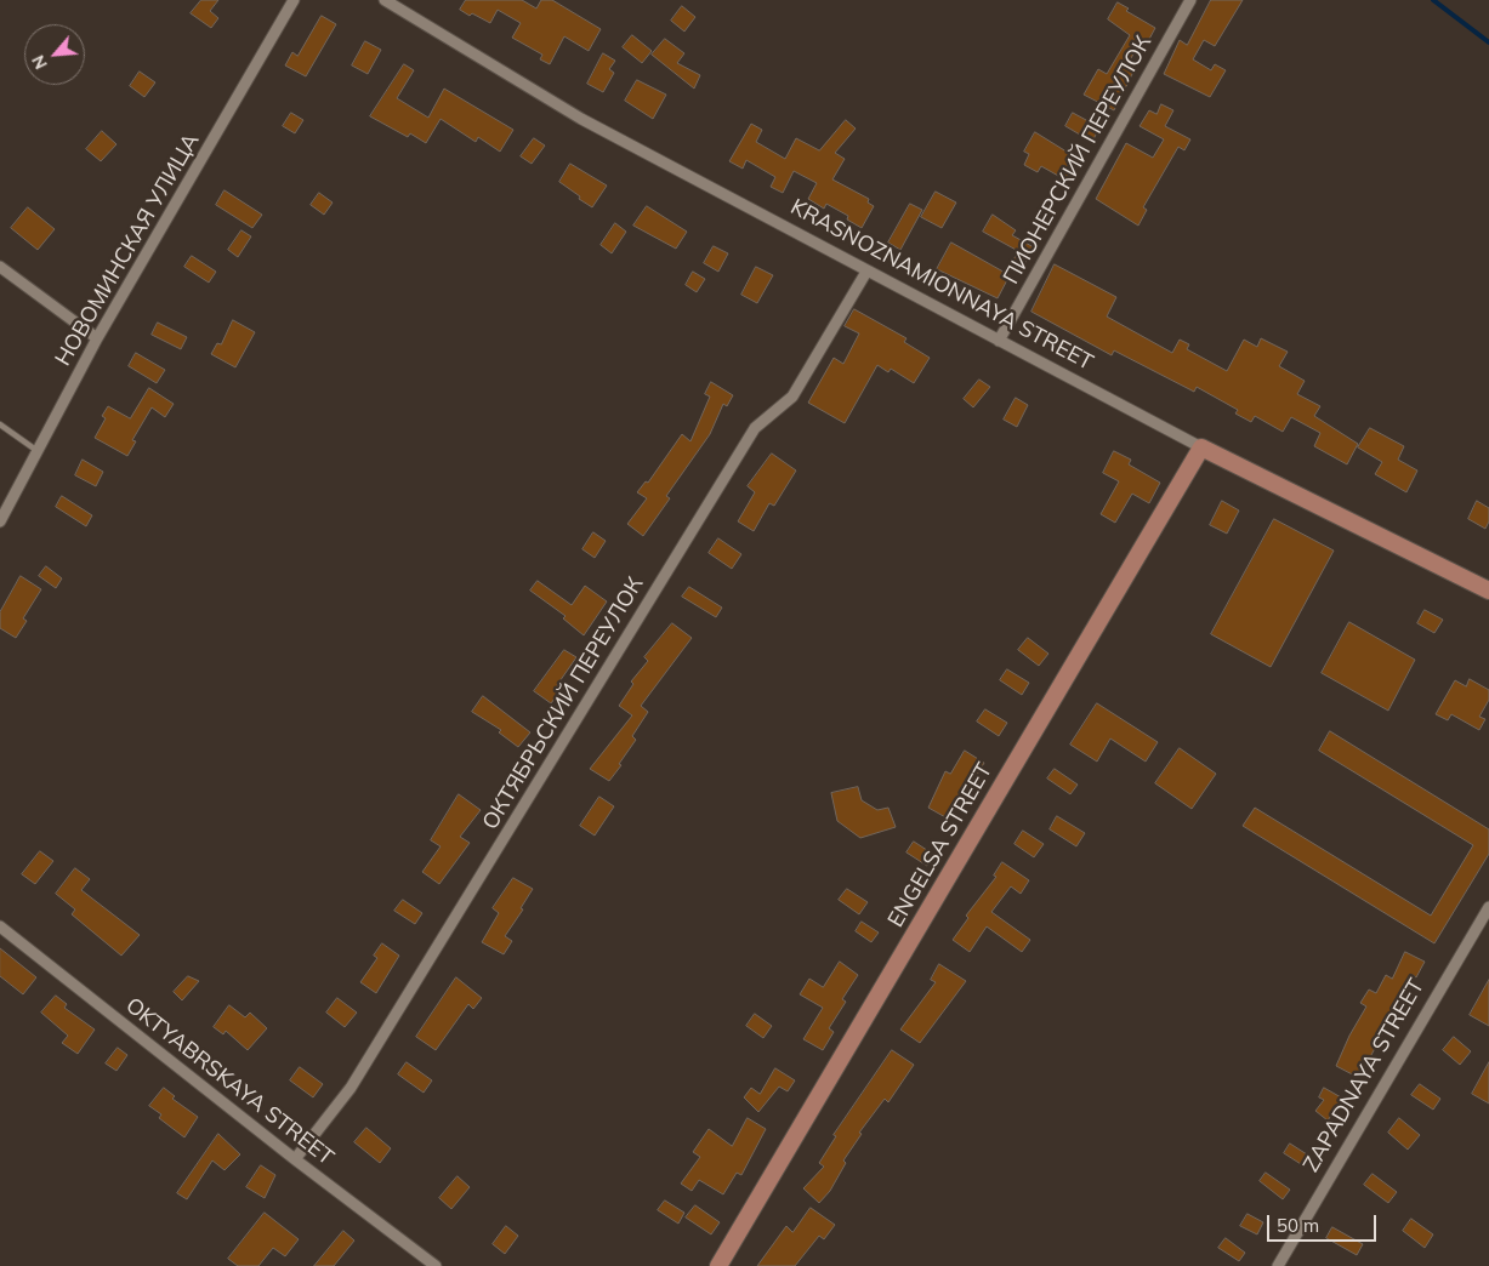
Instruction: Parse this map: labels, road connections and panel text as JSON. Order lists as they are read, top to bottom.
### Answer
{
  "streets": {
    "main road": ["KRASNOZNAMIONNAYA STREET", "ENGELSA STREET"],
    "street": [
      "ПИОНЕРСКИЙ ПЕРЕУЛОК",
      "НОВОМИНСКАЯ УЛИЦА",
      "ОКТЯБРЬСКИЙ ПЕРЕУЛОК",
      "ZAPADNAYA STREET",
      "OKTYABRSKAYA STREET"
    ]
  },
  "crossings": [
    ["ПИОНЕРСКИЙ ПЕРЕУЛОК", "KRASNOZNAMIONNAYA STREET"],
    ["KRASNOZNAMIONNAYA STREET", "ОКТЯБРЬСКИЙ ПЕРЕУЛОК"],
    ["KRASNOZNAMIONNAYA STREET", "ENGELSA STREET"],
    ["ОКТЯБРЬСКИЙ ПЕРЕУЛОК", "OKTYABRSKAYA STREET"]
  ],
  "scale_bar": "50 m",
  "north": "bottom left"
}
